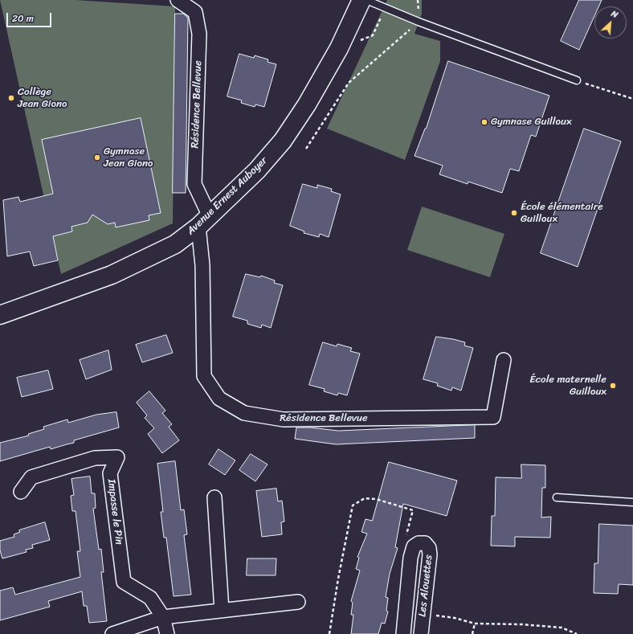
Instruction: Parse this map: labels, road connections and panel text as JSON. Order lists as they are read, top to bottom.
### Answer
{
  "streets": {
    "street": [
      "Résidence Bellevue",
      "Avenue Ernest Auboyer",
      "Impasse le Pin",
      "Les Alouettes"
    ]
  },
  "crossings": [
    ["Résidence Bellevue", "Avenue Ernest Auboyer"]
  ],
  "places": [
    "Collège Jean Giono",
    "Gymnase Guilloux",
    "Gymnase Jean Giono",
    "École élémentaire Guilloux",
    "École maternelle Guilloux"
  ],
  "scale_bar": "20 m",
  "north": "top right"
}
